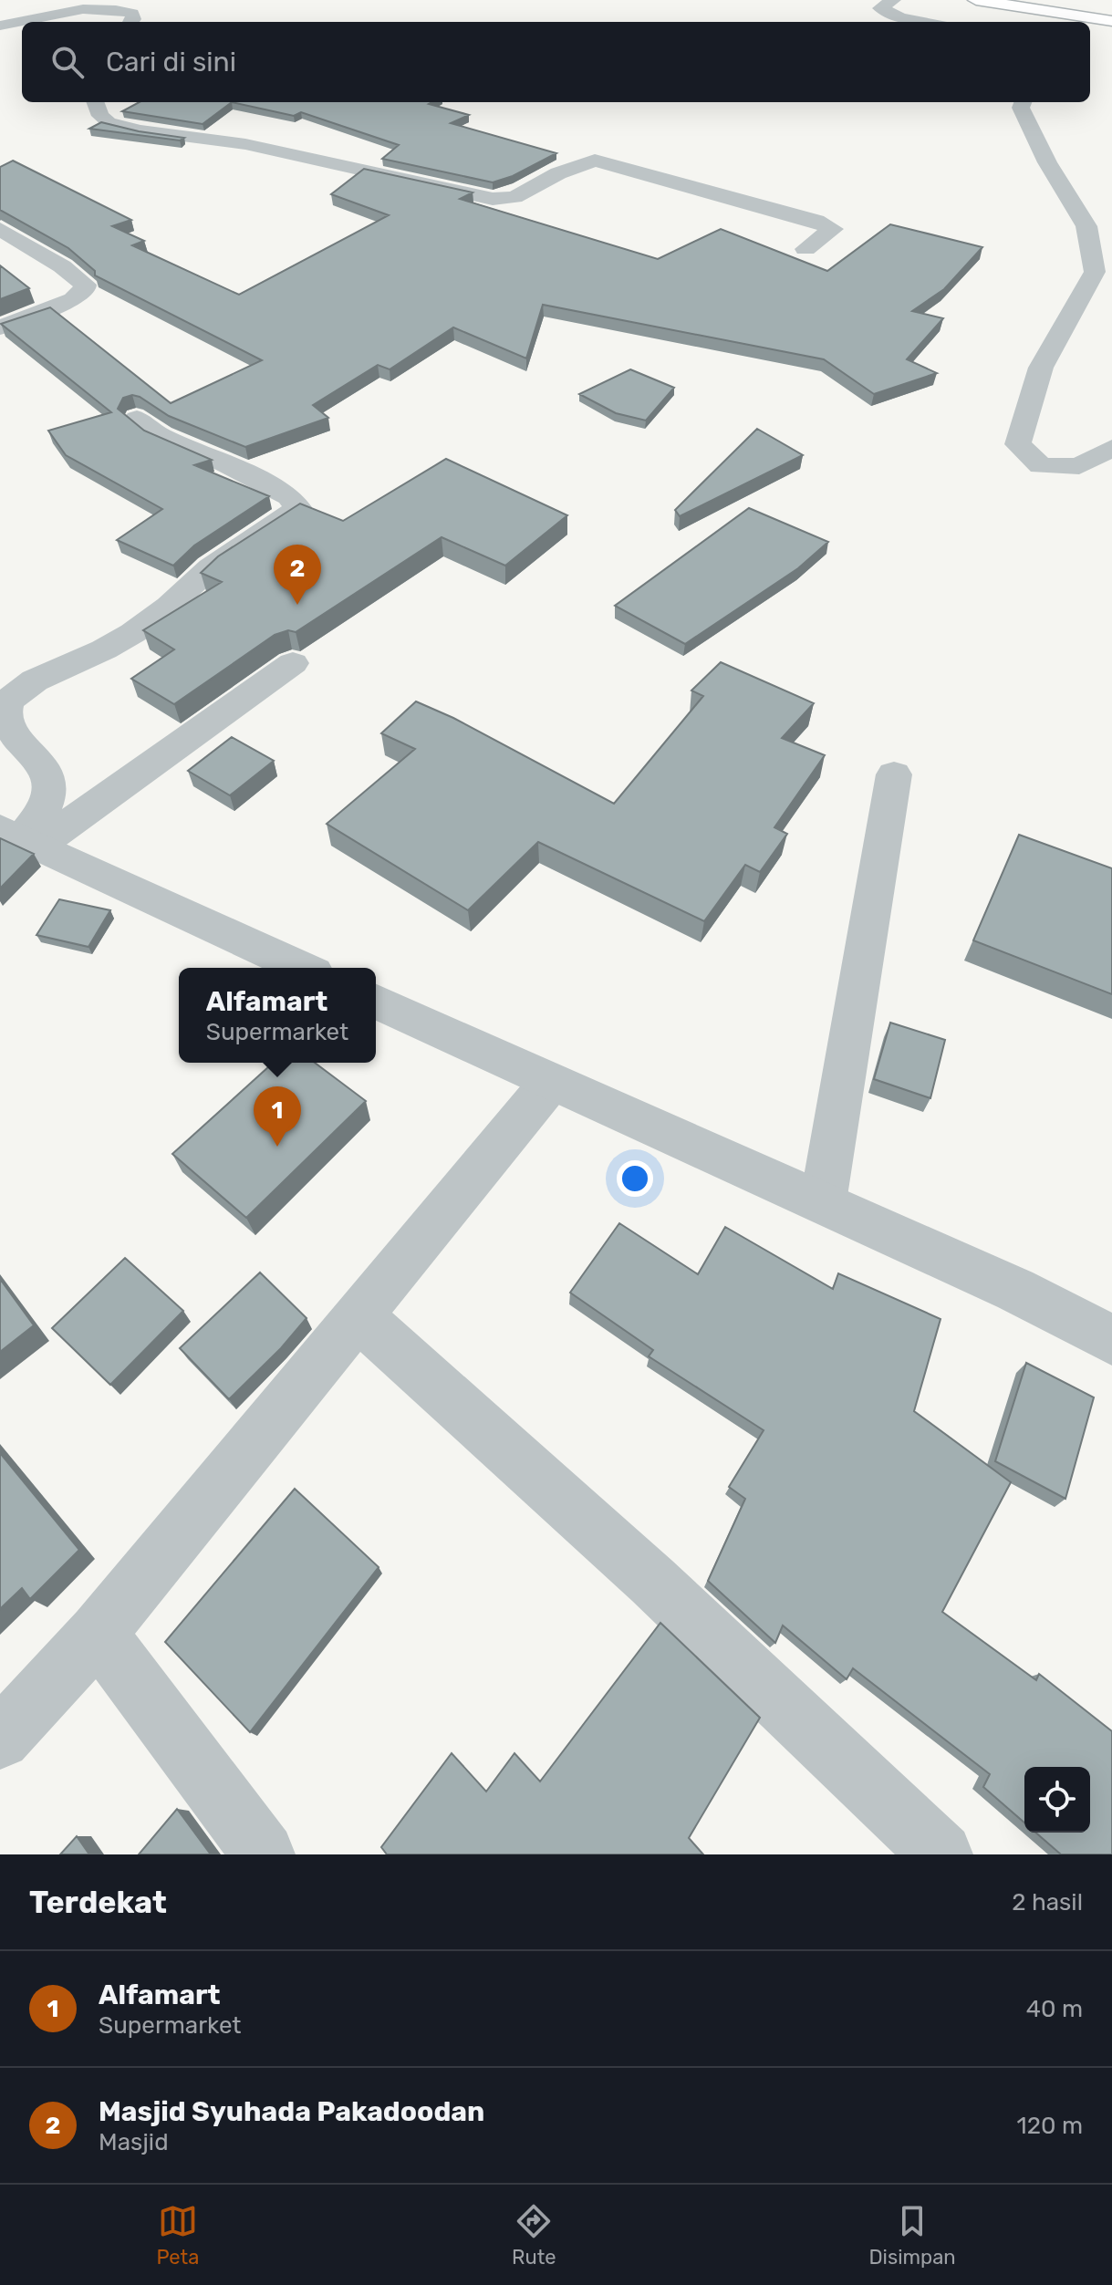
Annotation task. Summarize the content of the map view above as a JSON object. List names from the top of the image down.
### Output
{
  "page": {
    "search": "Cari di sini",
    "pins": ["2", "1"],
    "popup": ["Alfamart", "Supermarket"],
    "heading": ["Terdekat", "2 hasil"],
    "list": [
      {
        "mark": "1",
        "name": "Alfamart",
        "note": "Supermarket",
        "value": "40 m"
      },
      {
        "mark": "2",
        "name": "Masjid Syuhada Pakadoodan",
        "note": "Masjid",
        "value": "120 m"
      }
    ],
    "nav": ["Peta", "Rute", "Disimpan"]
  }
}
